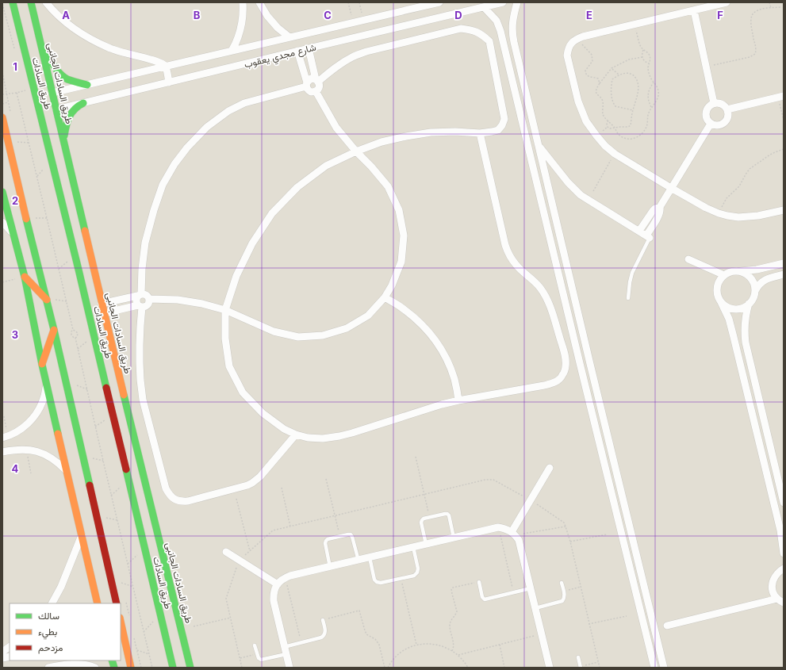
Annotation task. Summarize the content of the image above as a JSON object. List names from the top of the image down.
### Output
{
  "streets": {
    "main road": ["طريق السادات", "طريق السادات الجانبى"],
    "street": ["شارع مجدي يعقوب"]
  },
  "crossings": [
    ["شارع مجدي يعقوب", "طريق السادات الجانبى"],
    ["طريق السادات", "طريق السادات الجانبى"]
  ],
  "legend": ["سالك", "بطيء", "مزدحم"],
  "grid": {
    "columns": [
      "A",
      "B",
      "C",
      "D",
      "E",
      "F"
    ],
    "rows": [
      "1",
      "2",
      "3",
      "4"
    ]
  }
}
